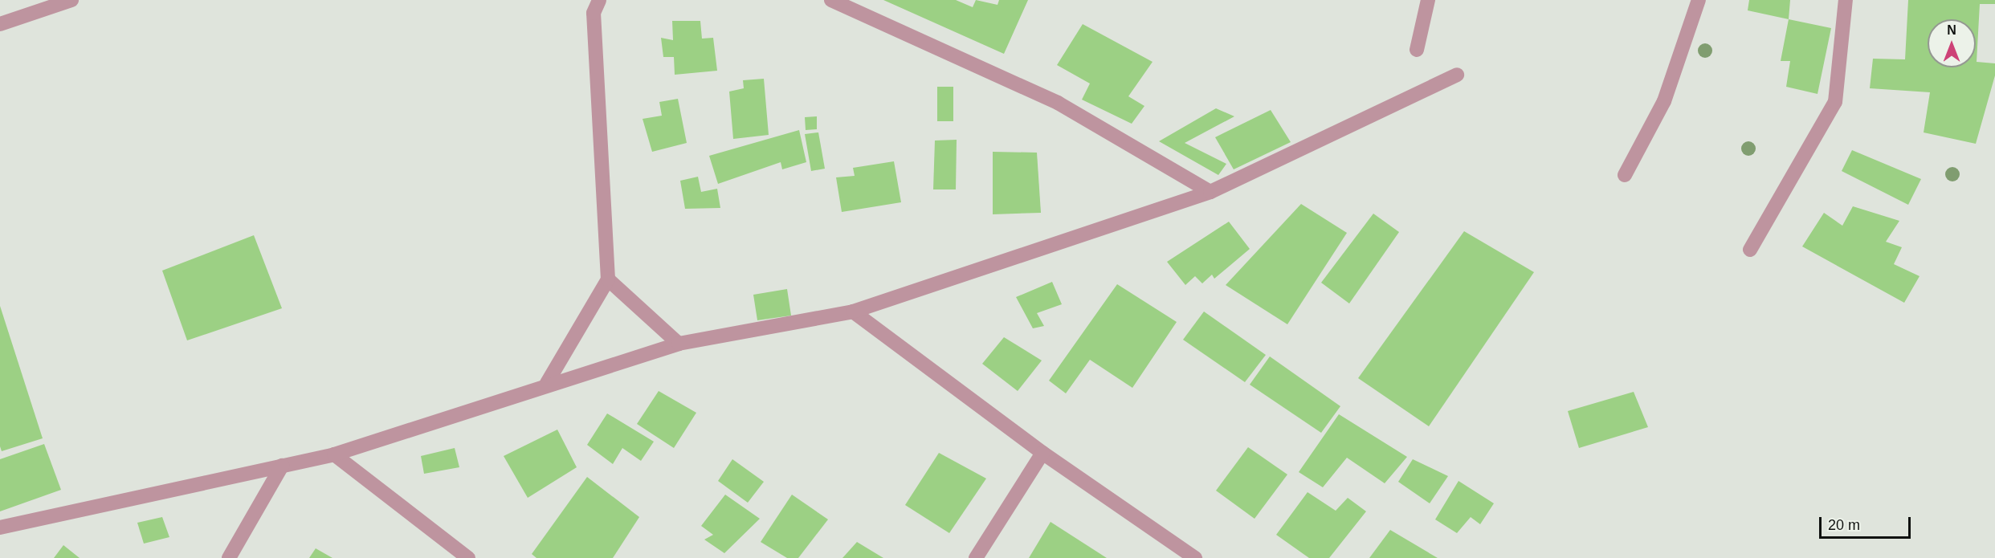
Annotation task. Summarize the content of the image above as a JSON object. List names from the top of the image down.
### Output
{
  "scale_bar": "20 m",
  "north": "top"
}
